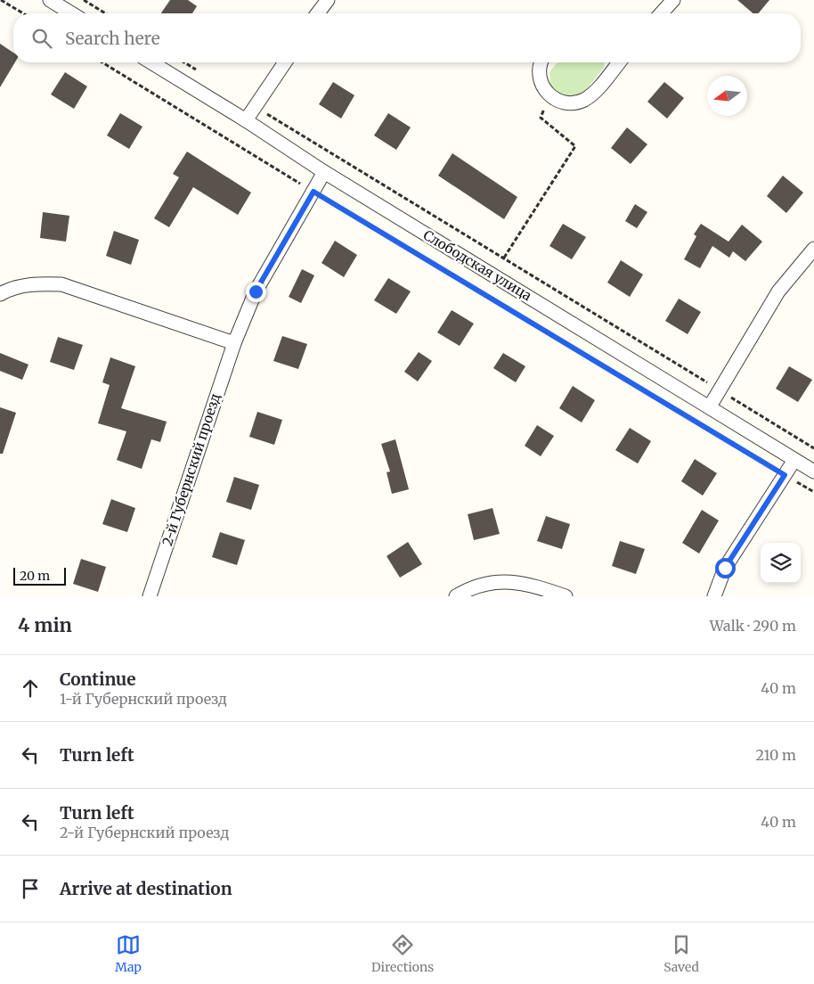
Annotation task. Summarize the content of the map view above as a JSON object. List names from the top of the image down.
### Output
{
  "streets": {
    "street": ["Слободская улица", "2-й Губернский проезд"]
  },
  "crossings": [
    ["Слободская улица", "2-й Губернский проезд"]
  ],
  "scale_bar": "20 m",
  "north": "left",
  "page": {
    "search": "Search here",
    "scale": "20 m",
    "heading": ["4 min", "Walk · 290 m"],
    "list": [
      ["Continue", "1-й Губернский проезд", "40 m"],
      ["Turn left", "210 m"],
      ["Turn left", "2-й Губернский проезд", "40 m"],
      "Arrive at destination"
    ],
    "nav": ["Map", "Directions", "Saved"]
  }
}
